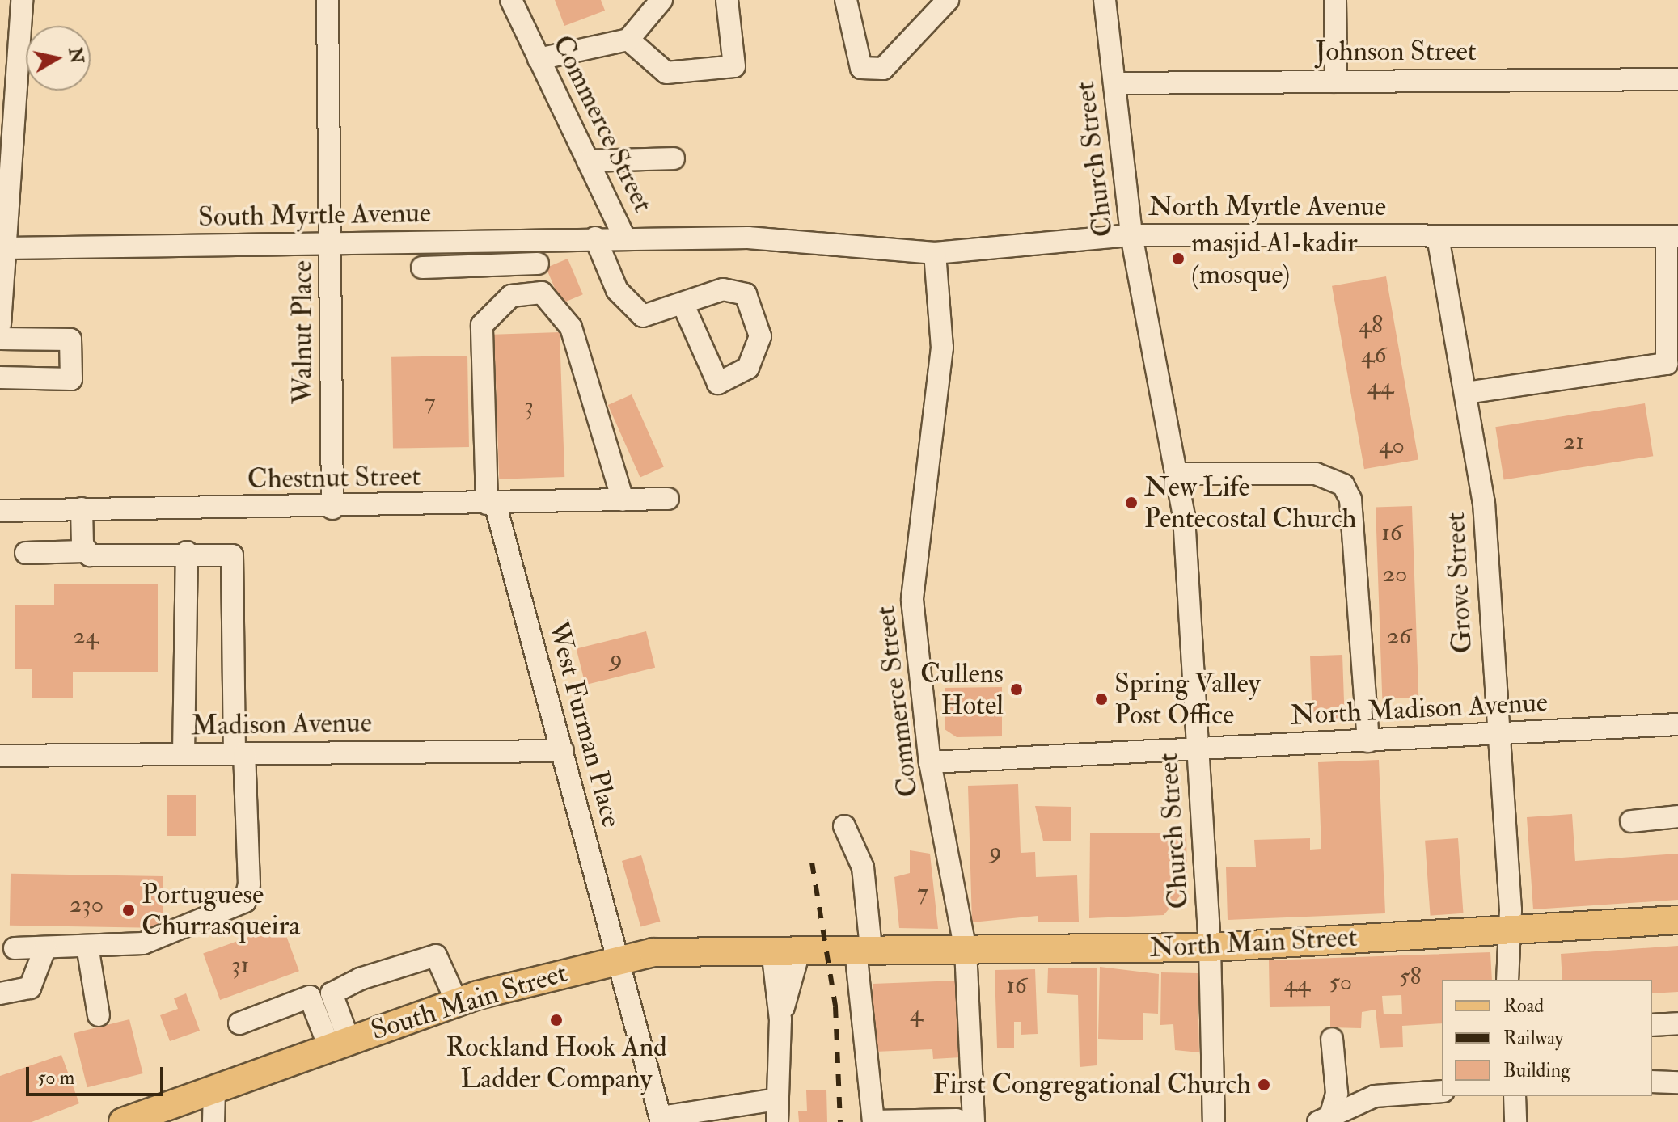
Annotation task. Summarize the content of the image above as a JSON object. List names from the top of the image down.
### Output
{
  "streets": {
    "main road": ["North Main Street", "South Main Street"],
    "street": [
      "Johnson Street",
      "Commerce Street",
      "Church Street",
      "North Myrtle Avenue",
      "South Myrtle Avenue",
      "Walnut Place",
      "Chestnut Street",
      "Grove Street",
      "North Madison Avenue",
      "Madison Avenue",
      "West Furman Place"
    ]
  },
  "crossings": [
    ["Johnson Street", "Church Street"],
    ["Commerce Street", "North Myrtle Avenue"],
    ["Commerce Street", "South Myrtle Avenue"],
    ["Commerce Street", "North Madison Avenue"],
    ["Commerce Street", "North Main Street"],
    ["Church Street", "North Myrtle Avenue"],
    ["Church Street", "North Madison Avenue"],
    ["Church Street", "North Main Street"],
    ["North Myrtle Avenue", "South Myrtle Avenue"],
    ["North Myrtle Avenue", "Grove Street"],
    ["South Myrtle Avenue", "Walnut Place"],
    ["Walnut Place", "Chestnut Street"],
    ["Chestnut Street", "West Furman Place"],
    ["Grove Street", "North Madison Avenue"],
    ["Grove Street", "North Main Street"],
    ["Madison Avenue", "West Furman Place"],
    ["West Furman Place", "South Main Street"],
    ["North Main Street", "South Main Street"]
  ],
  "places": [
    "masjid Al-kadir (mosque)",
    "New Life Pentecostal Church",
    "Cullens Hotel",
    "Spring Valley Post Office",
    "Portuguese Churrasqueira",
    "Rockland Hook And Ladder Company",
    "First Congregational Church"
  ],
  "house_numbers": [
    "48",
    "46",
    "44",
    "7",
    "3",
    "21",
    "40",
    "16",
    "20",
    "24",
    "26",
    "9",
    "9",
    "7",
    "230",
    "31",
    "58",
    "50",
    "44",
    "16",
    "4"
  ],
  "legend": ["Road", "Railway", "Building"],
  "scale_bar": "50 m",
  "north": "right"
}
